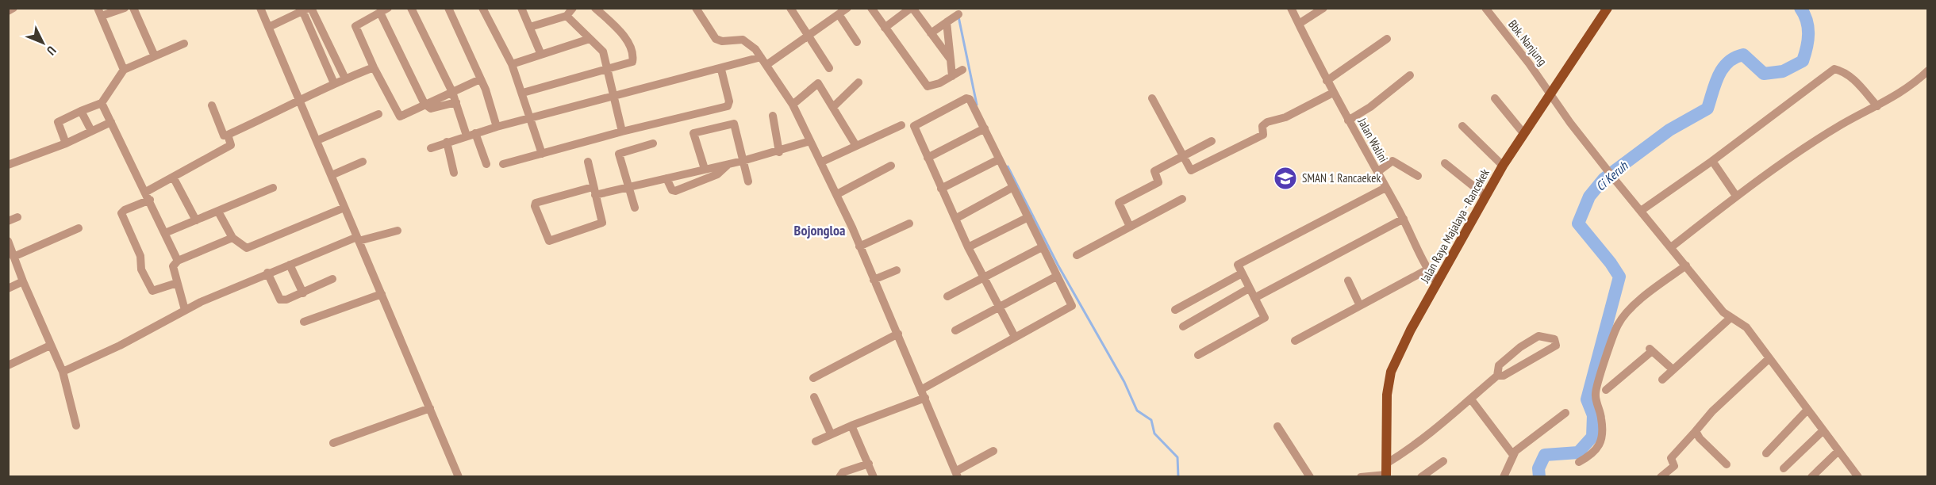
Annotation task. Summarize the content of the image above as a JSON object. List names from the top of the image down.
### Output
{
  "streets": {
    "main road": ["Jalan Raya Majalaya - Rancekek"],
    "street": ["Bbk. Nanjung", "Jalan Walini"]
  },
  "crossings": [
    ["Bbk. Nanjung", "Jalan Raya Majalaya - Rancekek"],
    ["Jalan Walini", "Jalan Raya Majalaya - Rancekek"]
  ],
  "districts": ["Bojongloa"],
  "water": ["Ci Keruh"],
  "places": {
    "school or university": ["SMAN 1 Rancaekek"]
  },
  "north": "bottom right"
}
